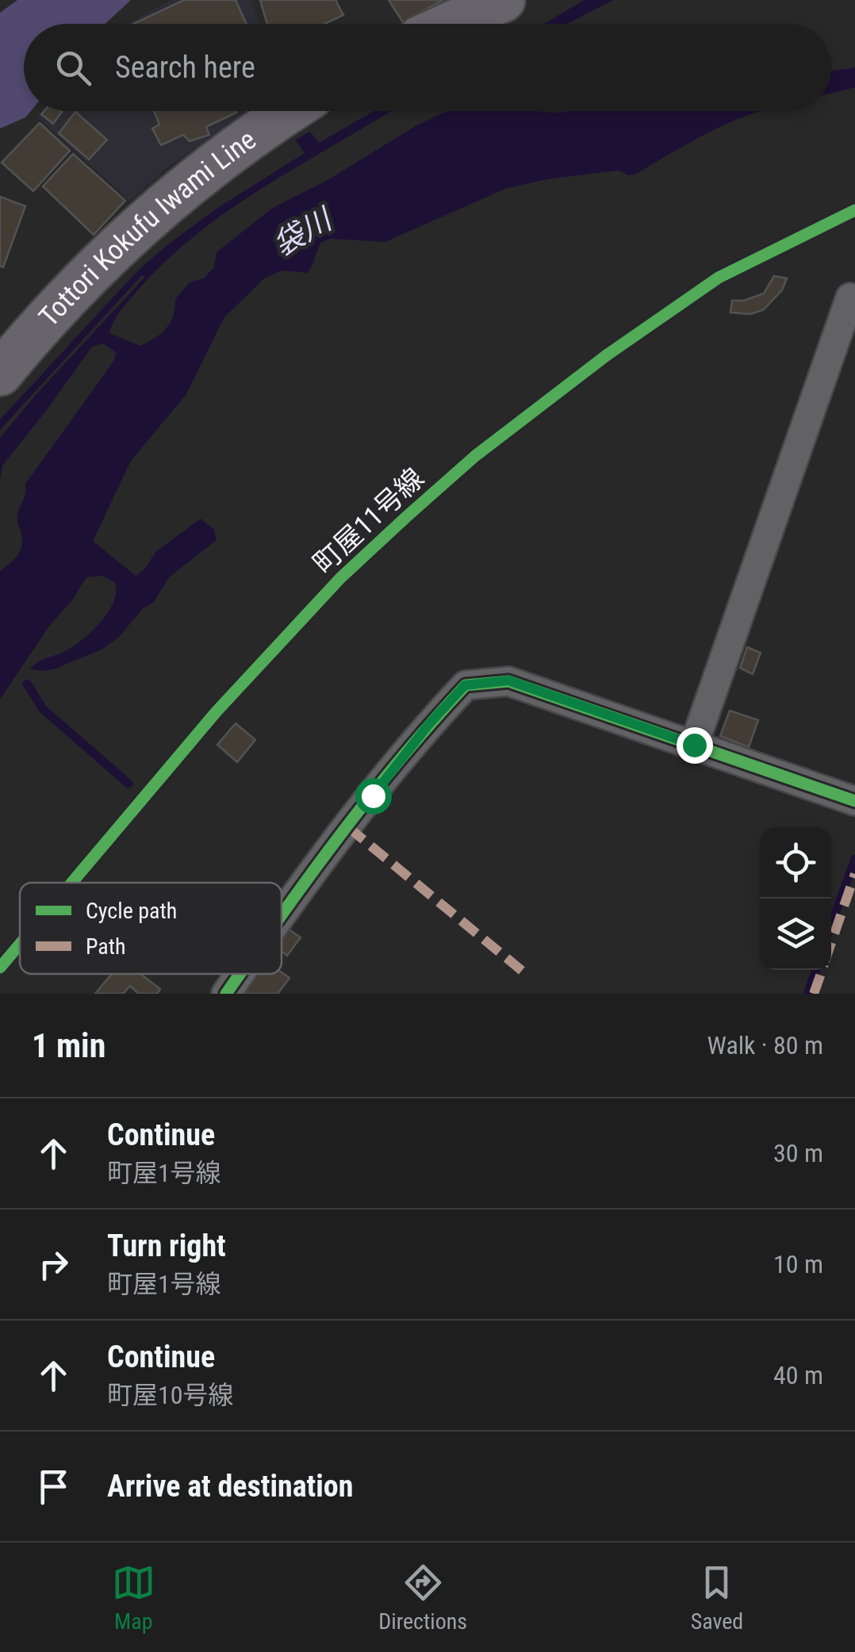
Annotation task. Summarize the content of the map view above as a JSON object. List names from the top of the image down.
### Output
{
  "streets": {
    "main road": ["Tottori Kokufu Iwami Line"],
    "cycle path": ["町屋11号線"]
  },
  "water": ["袋川"],
  "legend": ["Cycle path", "Path"],
  "page": {
    "search": "Search here",
    "heading": ["1 min", "Walk · 80 m"],
    "list": [
      ["Continue", "町屋1号線", "30 m"],
      ["Turn right", "町屋1号線", "10 m"],
      ["Continue", "町屋10号線", "40 m"],
      "Arrive at destination"
    ],
    "nav": ["Map", "Directions", "Saved"]
  }
}
